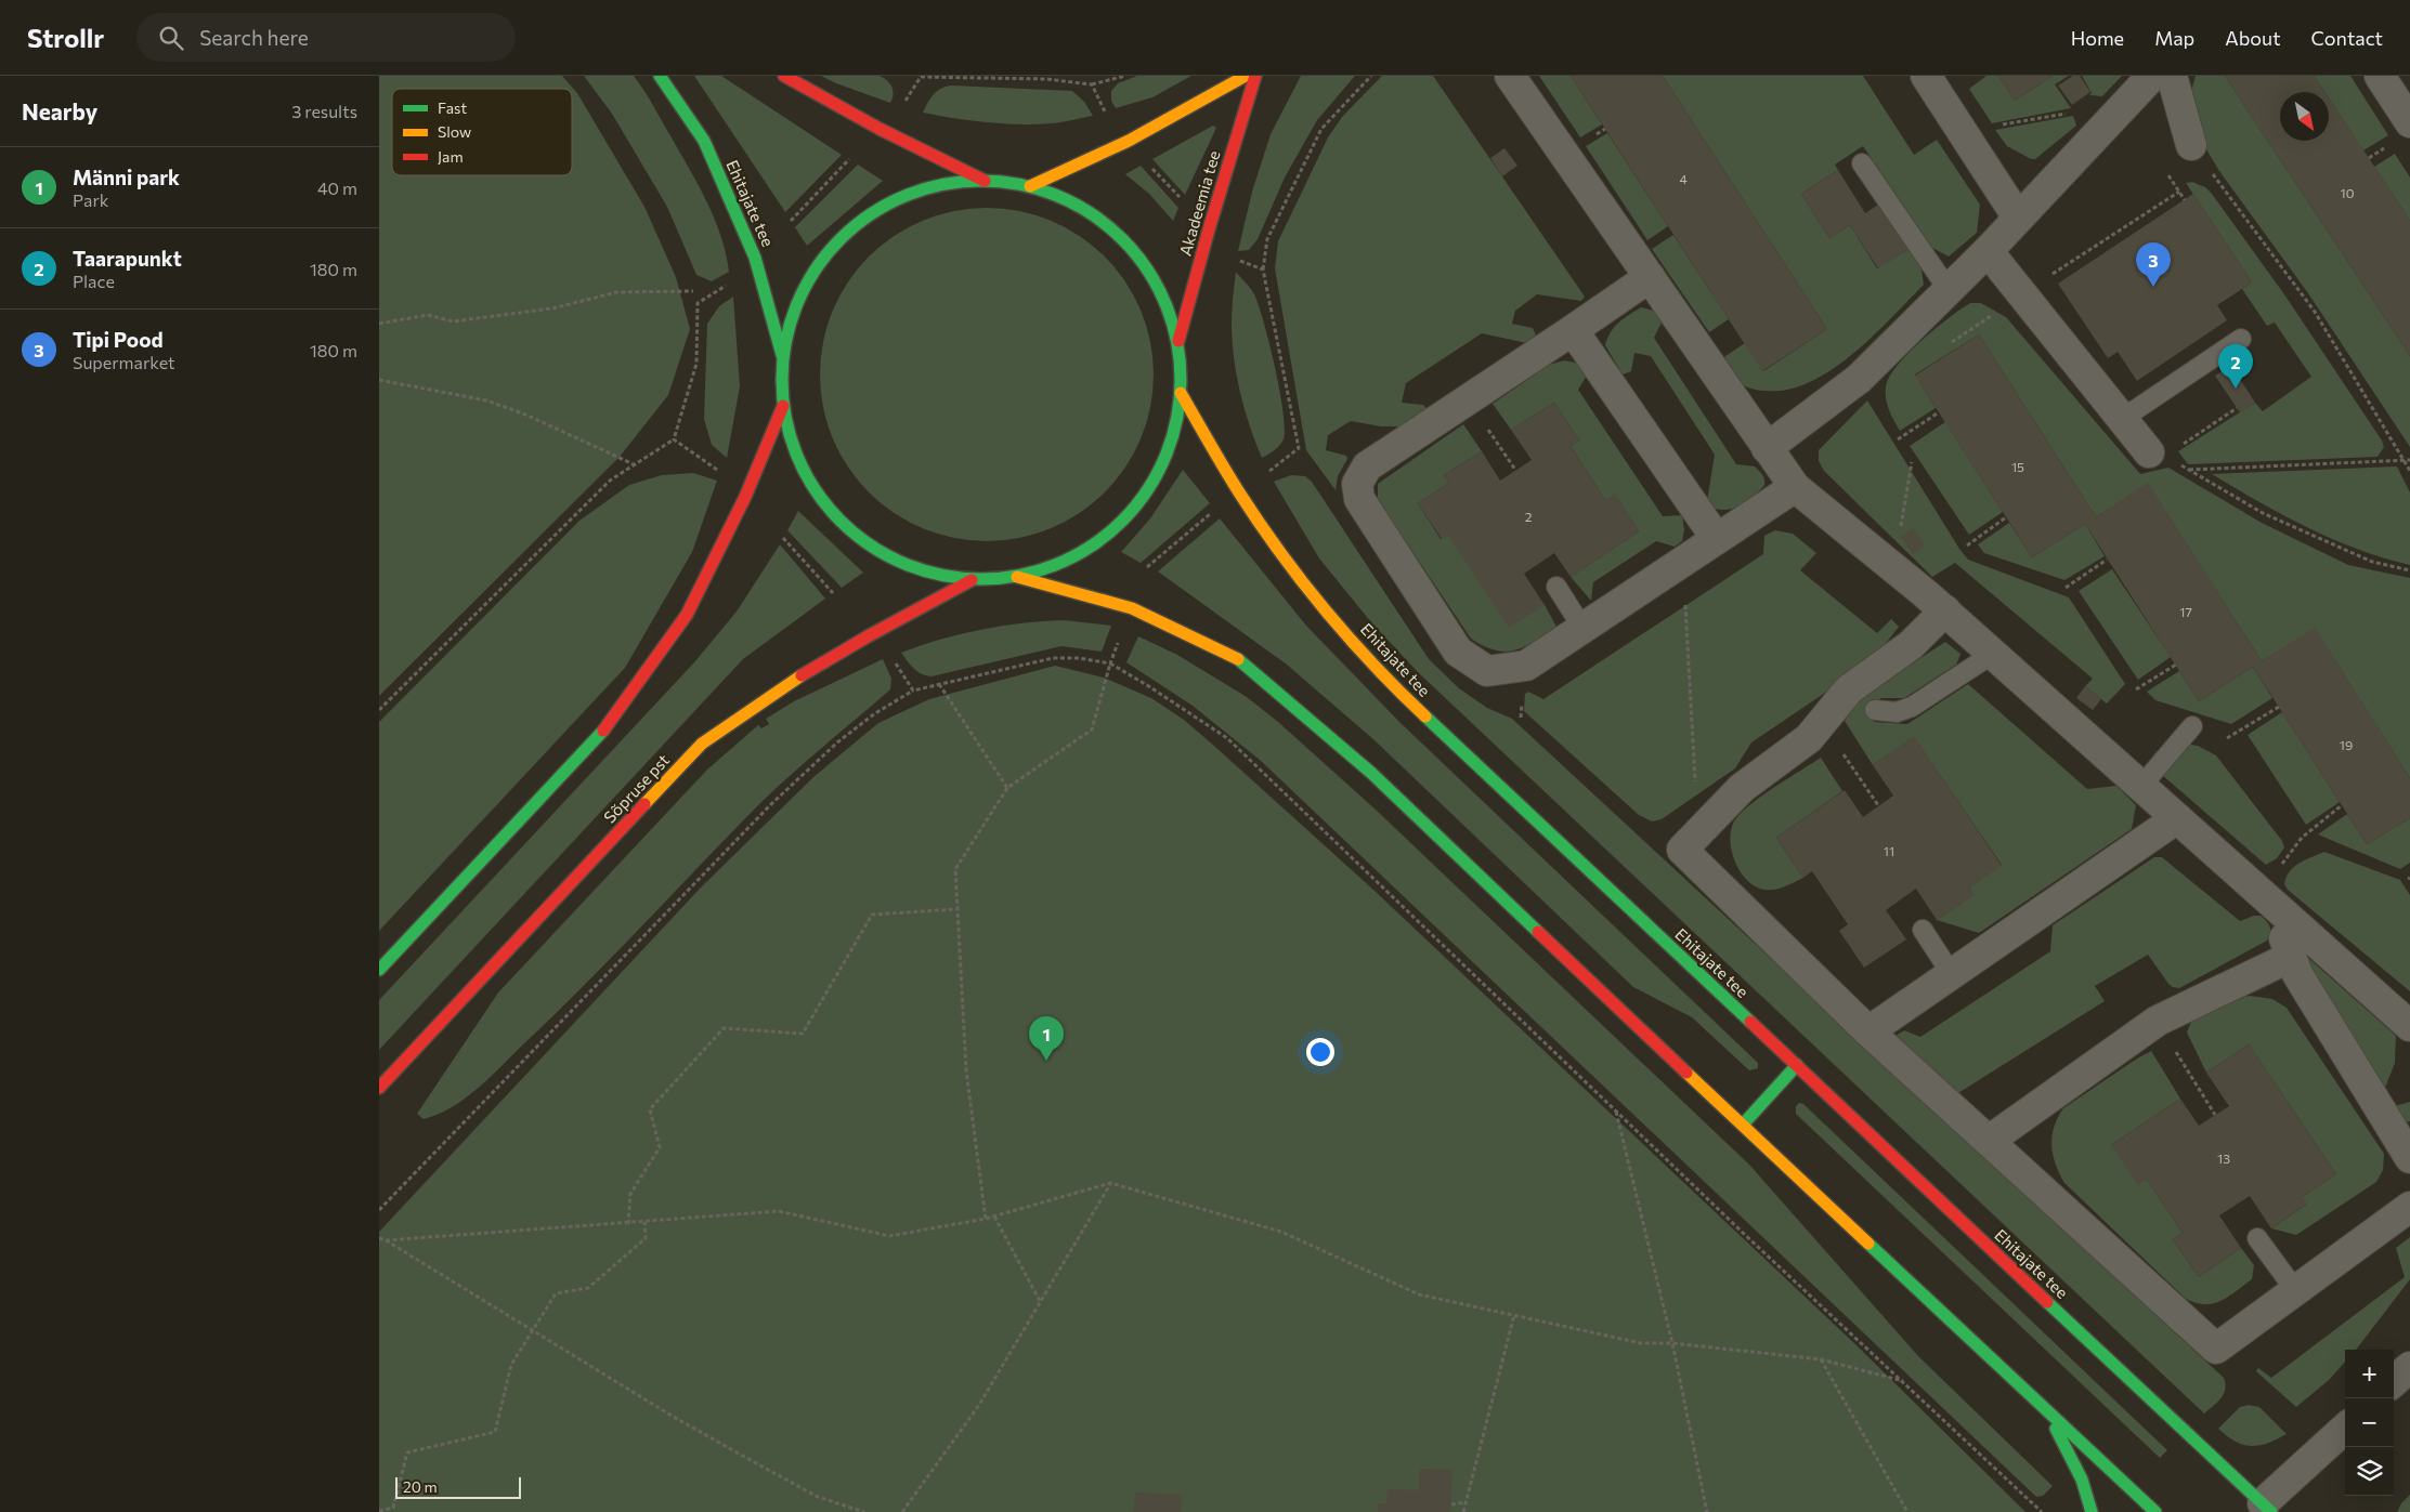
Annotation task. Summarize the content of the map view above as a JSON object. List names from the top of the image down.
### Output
{
  "streets": {
    "main road": ["Ehitajate tee", "Akadeemia tee", "Sõpruse pst"]
  },
  "house_numbers": [
    "4",
    "10",
    "15",
    "2",
    "17",
    "19",
    "11",
    "13"
  ],
  "legend": ["Fast", "Slow", "Jam"],
  "scale_bar": "20 m",
  "north": "bottom right",
  "page": {
    "header": "Strollr",
    "search": "Search here",
    "nav": [
      "Home",
      "Map",
      "About",
      "Contact"
    ],
    "heading": ["Nearby", "3 results"],
    "list": [
      {
        "mark": "1",
        "name": "Männi park",
        "note": "Park",
        "value": "40 m"
      },
      {
        "mark": "2",
        "name": "Taarapunkt",
        "note": "Place",
        "value": "180 m"
      },
      {
        "mark": "3",
        "name": "Tipi Pood",
        "note": "Supermarket",
        "value": "180 m"
      }
    ],
    "pins": ["3", "2", "1"],
    "map_buttons": ["+", "−"],
    "scale": "20 m"
  }
}
